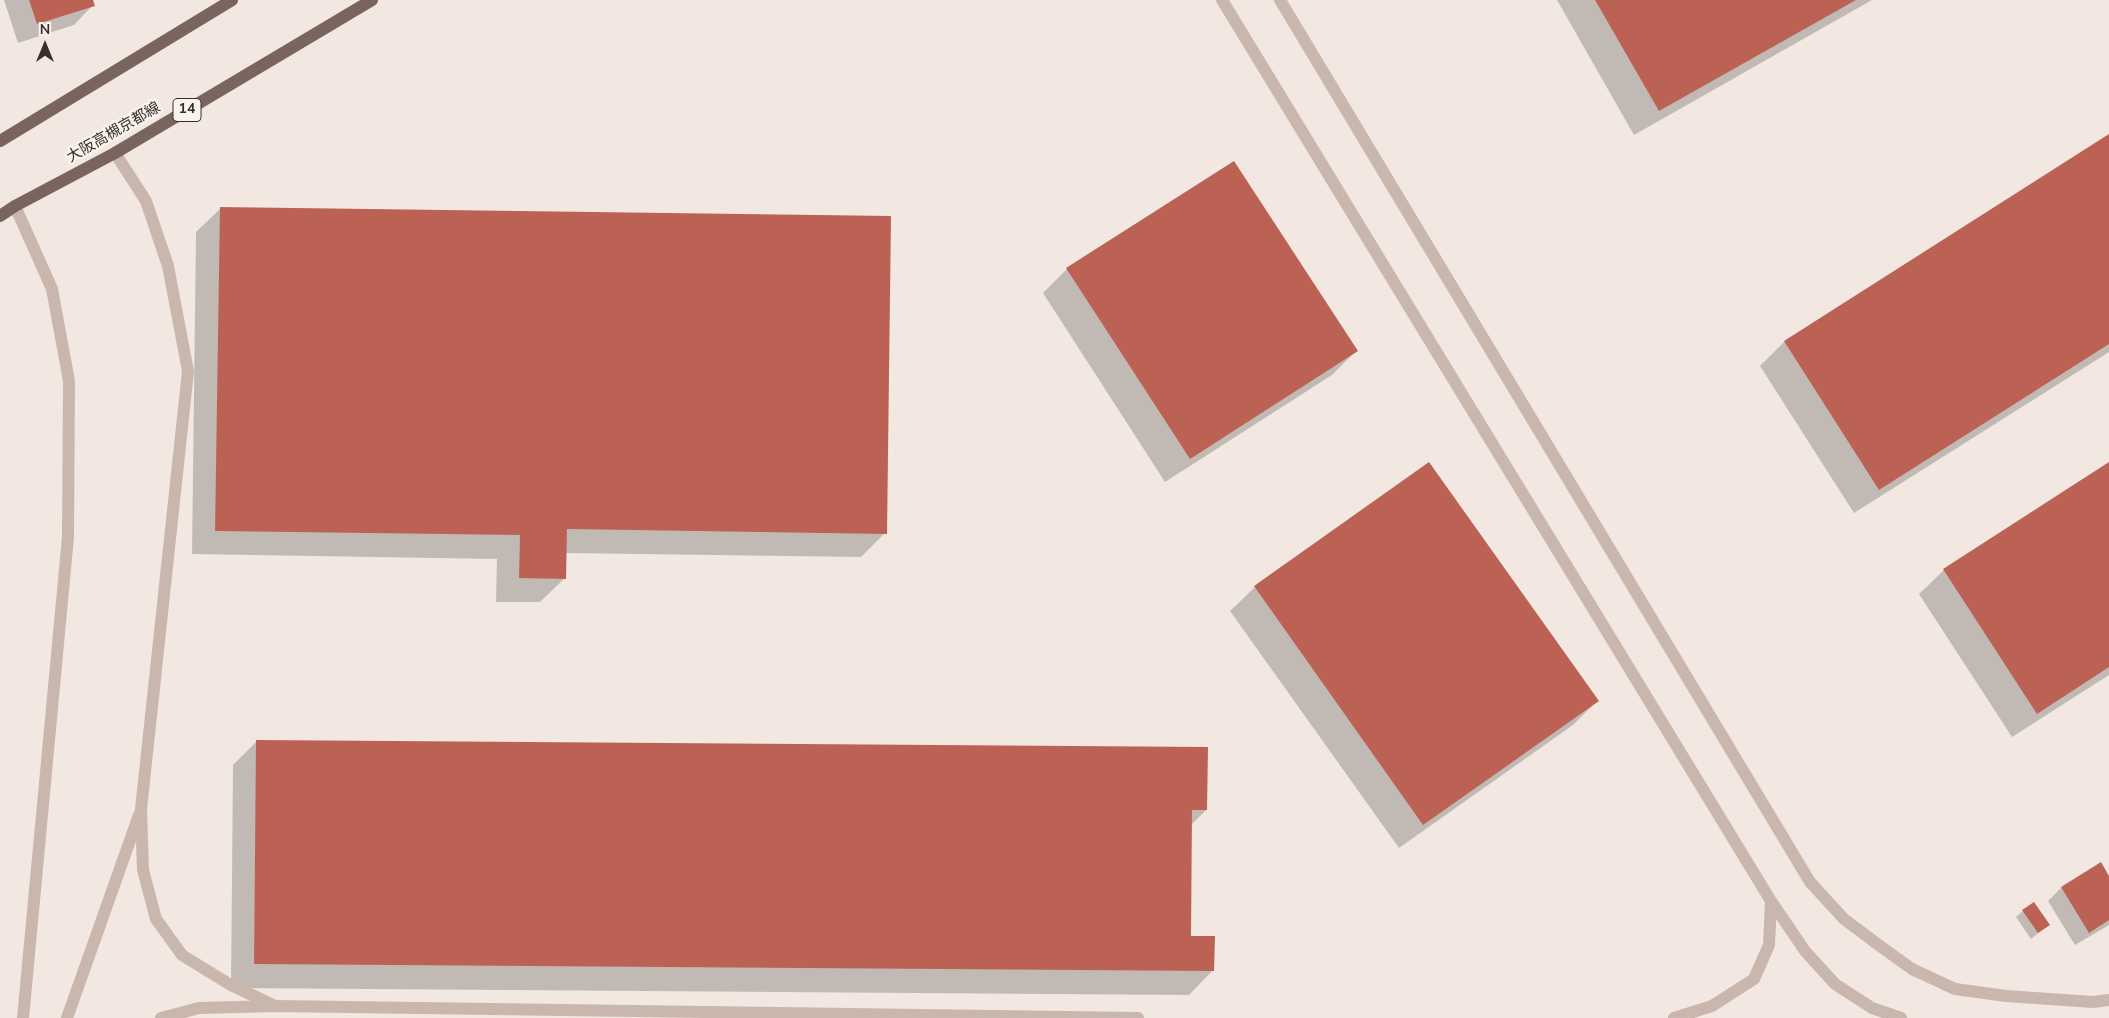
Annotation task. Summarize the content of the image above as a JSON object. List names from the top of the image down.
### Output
{
  "streets": {
    "main road": ["14", "大阪高槻京都線"]
  },
  "north": "top"
}
